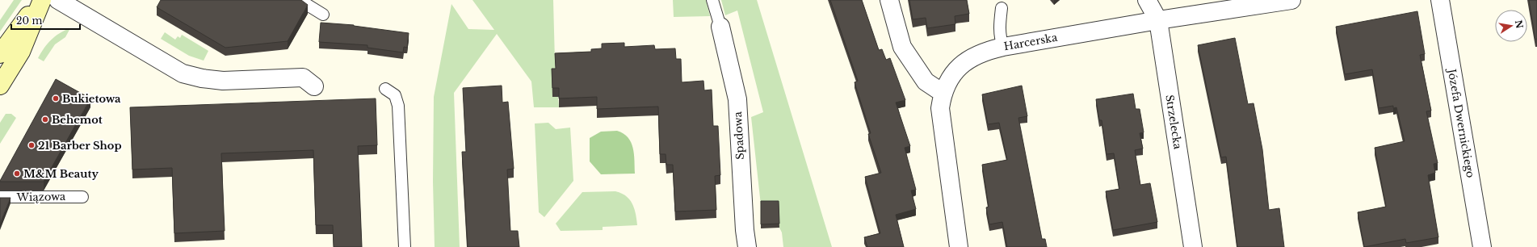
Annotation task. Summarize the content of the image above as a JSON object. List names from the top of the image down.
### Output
{
  "streets": {
    "street": [
      "Harcerska",
      "Strzelecka",
      "Józefa Dwernickiego",
      "Spadowa"
    ],
    "lane": ["Wiązowa"]
  },
  "crossings": [
    ["Harcerska", "Strzelecka"]
  ],
  "places": [
    "Bukietowa",
    "Behemot",
    "21 Barber Shop",
    "M&M Beauty"
  ],
  "scale_bar": "20 m",
  "north": "right"
}
